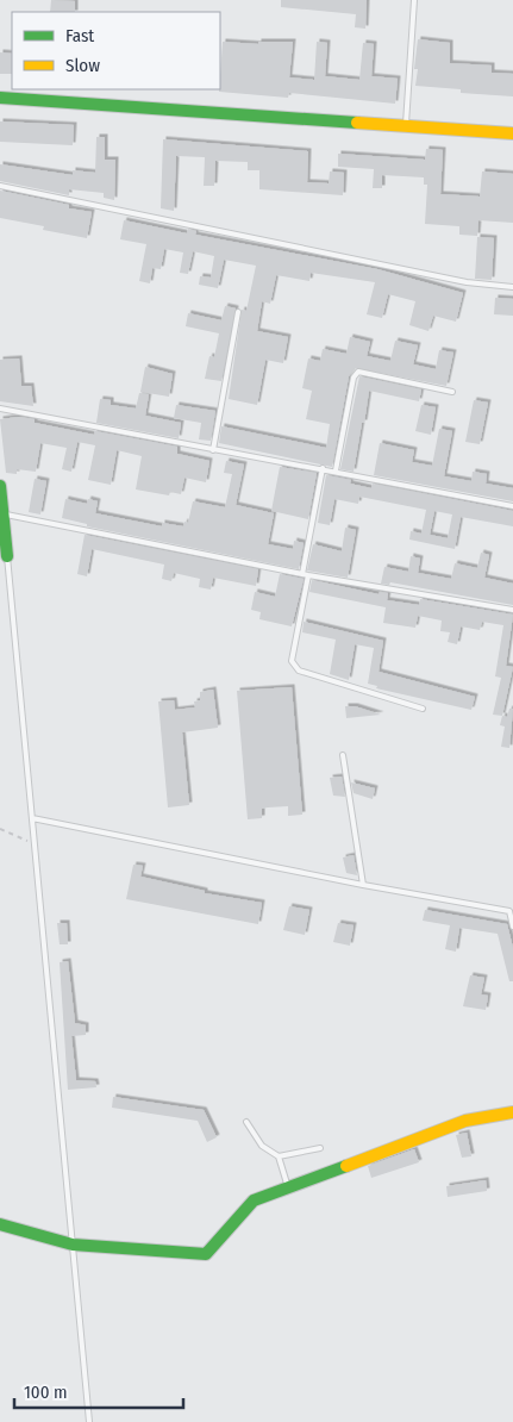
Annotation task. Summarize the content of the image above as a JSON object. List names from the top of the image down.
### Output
{
  "legend": ["Fast", "Slow"],
  "scale_bar": "100 m"
}
